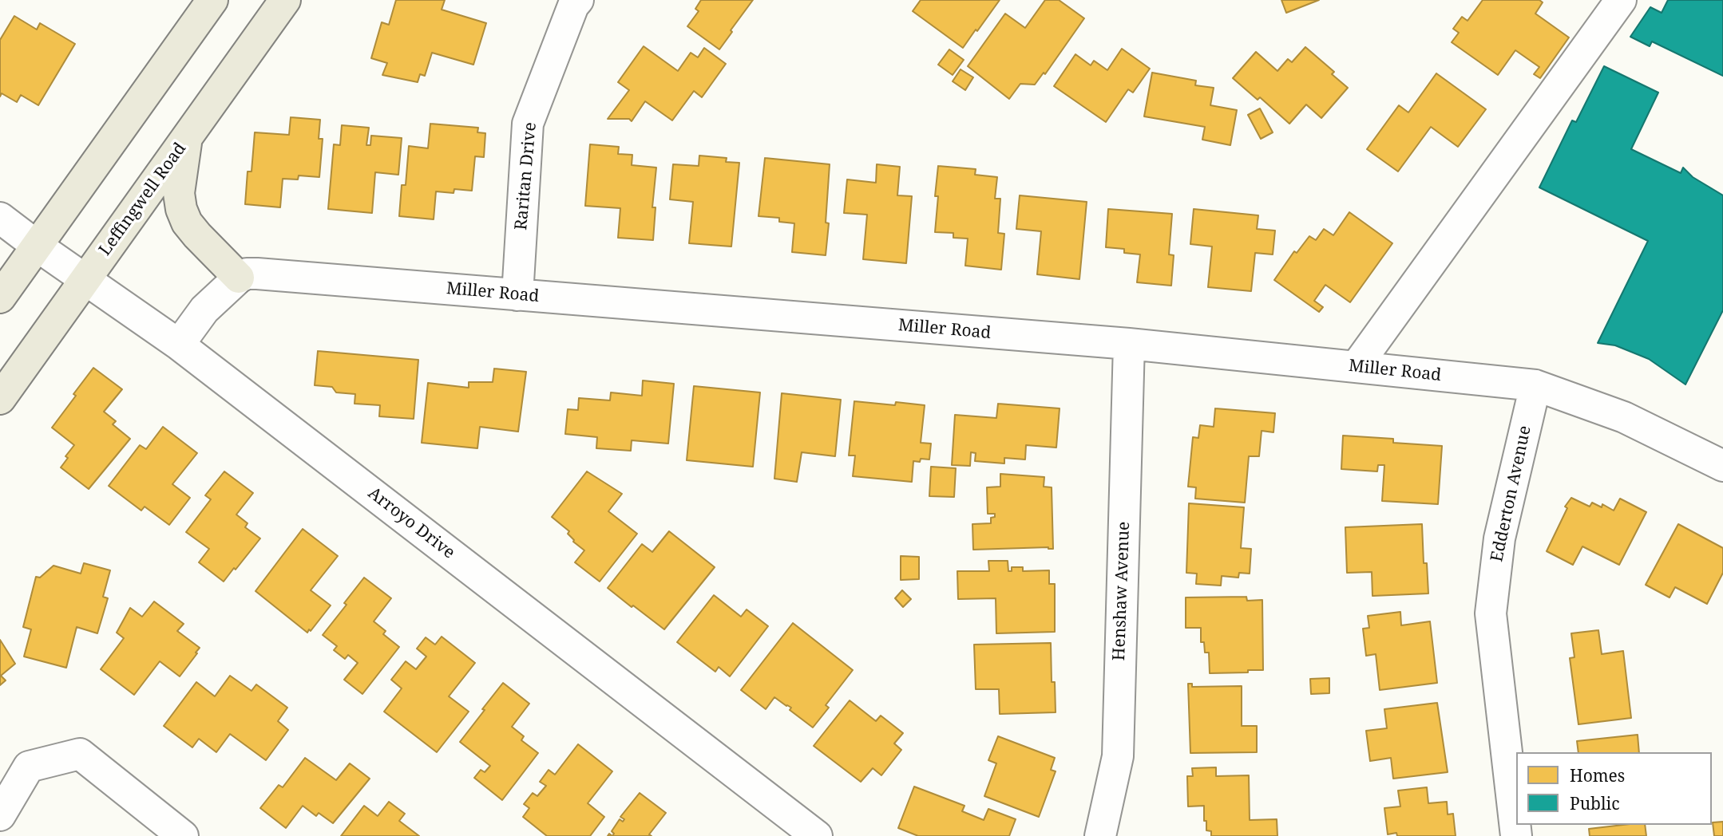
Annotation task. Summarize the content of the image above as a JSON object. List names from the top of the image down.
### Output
{
  "streets": {
    "main road": ["Leffingwell Road"],
    "street": [
      "Raritan Drive",
      "Miller Road",
      "Edderton Avenue",
      "Arroyo Drive",
      "Henshaw Avenue"
    ]
  },
  "crossings": [
    ["Raritan Drive", "Miller Road"],
    ["Leffingwell Road", "Arroyo Drive"],
    ["Miller Road", "Edderton Avenue"],
    ["Miller Road", "Henshaw Avenue"]
  ],
  "legend": ["Homes", "Public"]
}
